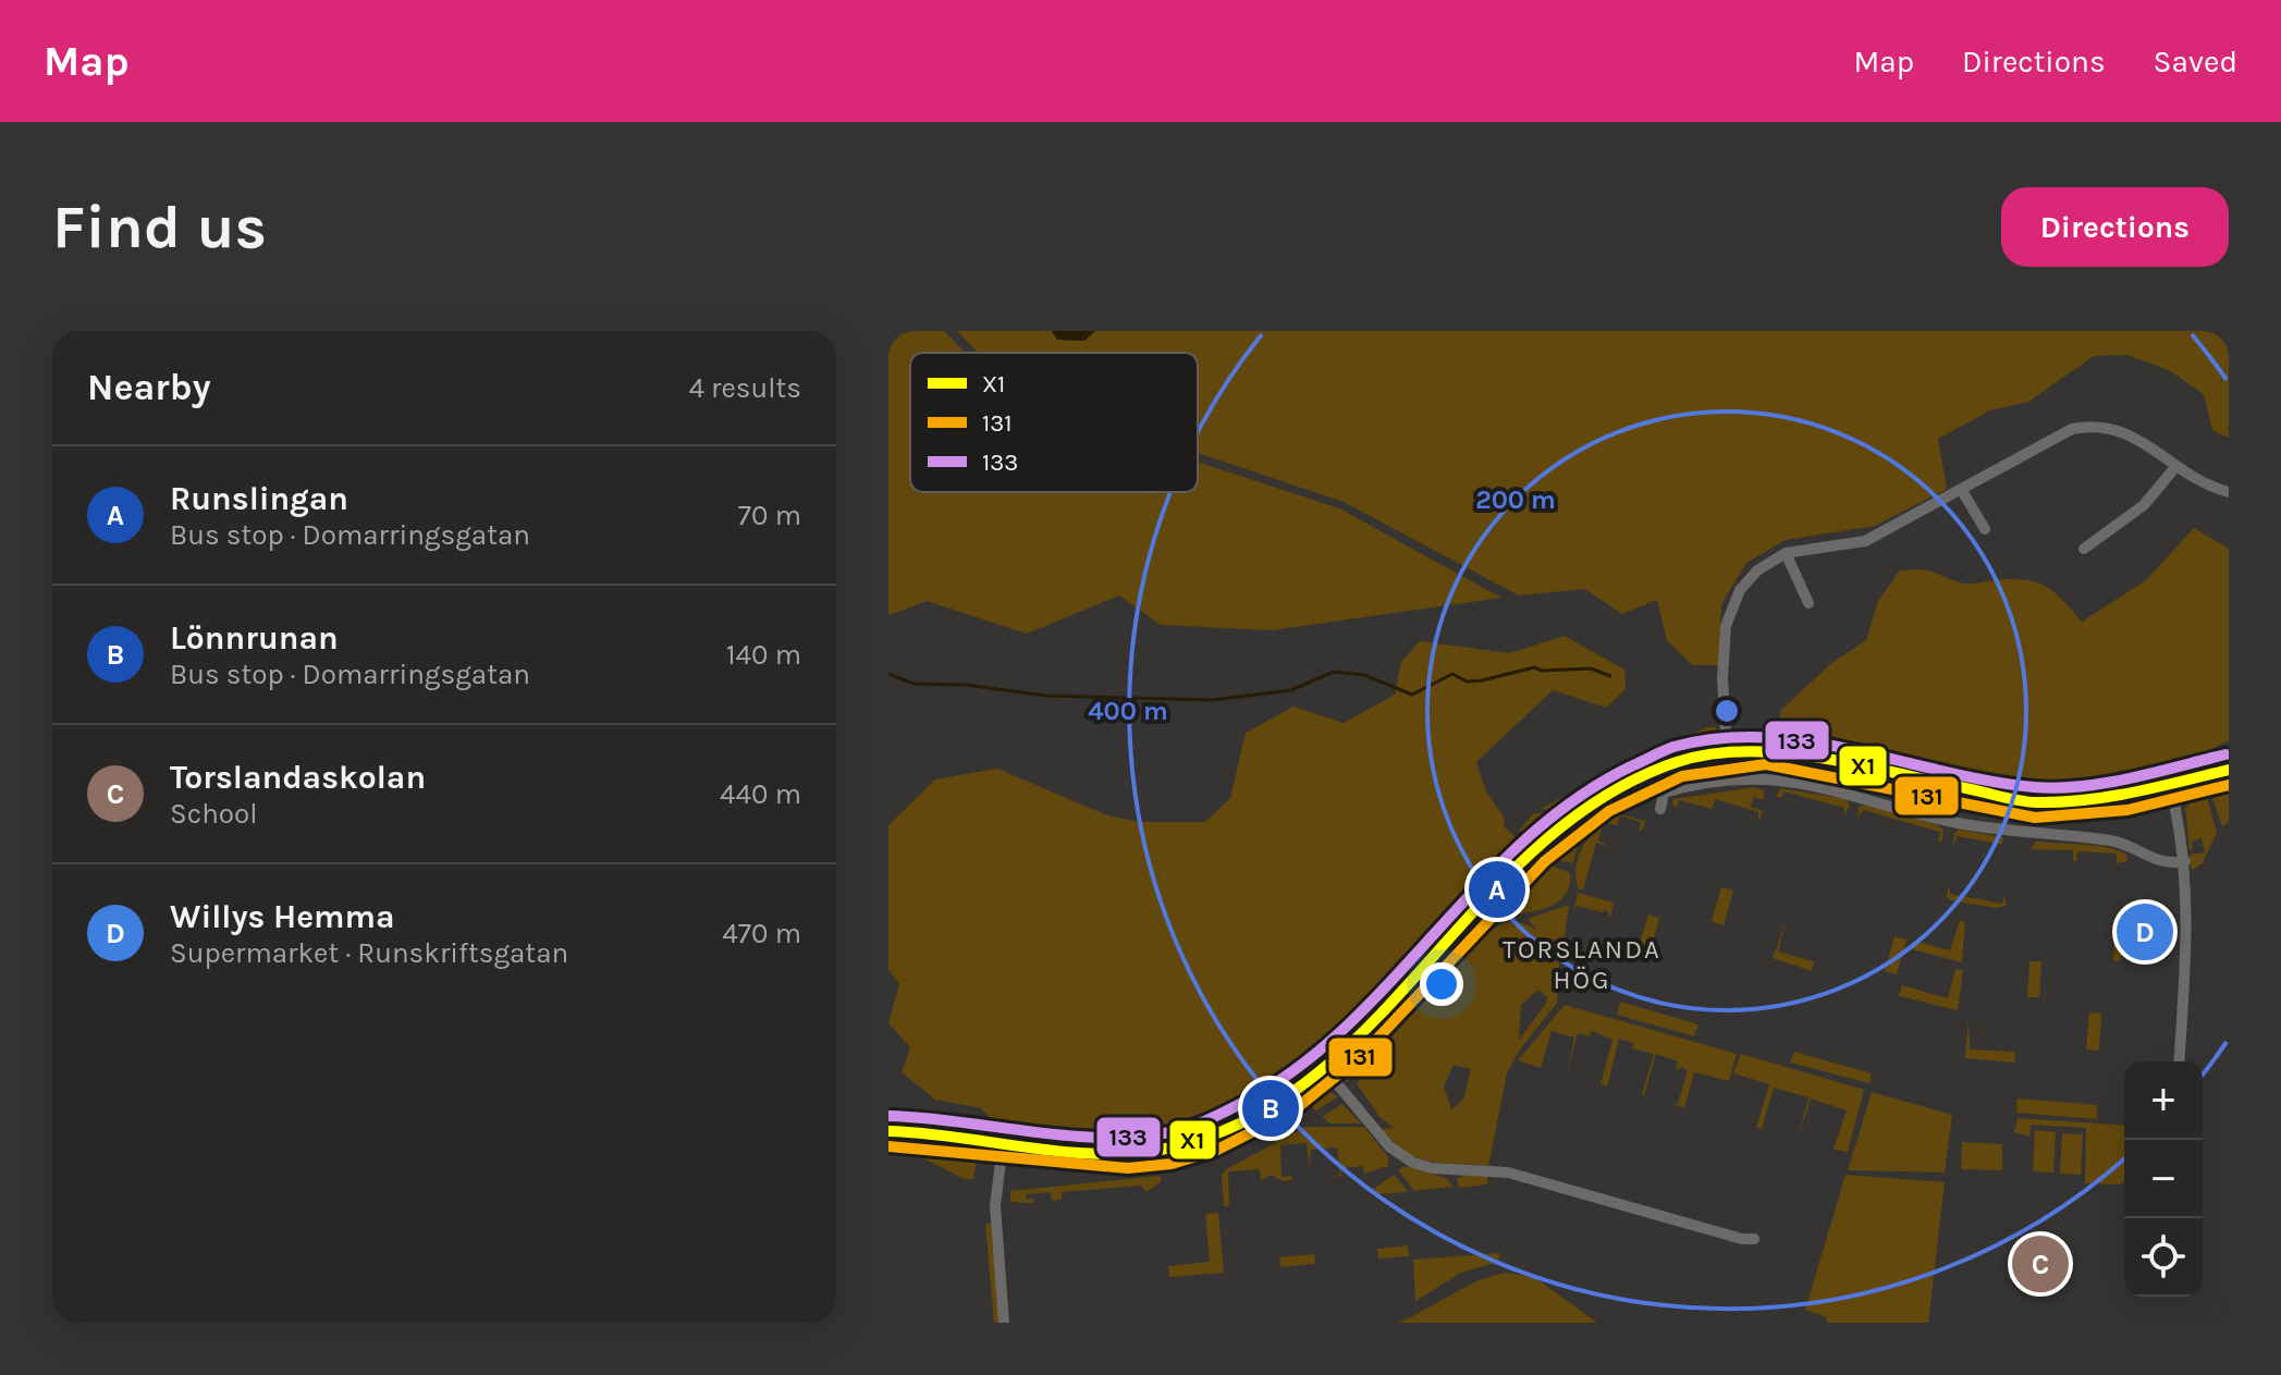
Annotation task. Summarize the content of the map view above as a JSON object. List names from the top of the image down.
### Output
{
  "districts": ["TORSLANDA HÖG"],
  "lines": ["transit line 133", "transit line X1", "transit line 131"],
  "legend": ["X1", "131", "133"],
  "page": {
    "header": "Map",
    "nav": ["Map", "Directions", "Saved"],
    "buttons": "Directions",
    "title": "Find us",
    "heading": ["Nearby", "4 results"],
    "list": [
      {
        "mark": "A",
        "name": "Runslingan",
        "note": "Bus stop · Domarringsgatan",
        "value": "70 m"
      },
      {
        "mark": "B",
        "name": "Lönnrunan",
        "note": "Bus stop · Domarringsgatan",
        "value": "140 m"
      },
      {
        "mark": "C",
        "name": "Torslandaskolan",
        "note": "School",
        "value": "440 m"
      },
      {
        "mark": "D",
        "name": "Willys Hemma",
        "note": "Supermarket · Runskriftsgatan",
        "value": "470 m"
      }
    ],
    "pins": [
      "A",
      "D",
      "B",
      "C"
    ],
    "map_buttons": ["+", "−"]
  },
  "rings": ["200 m", "400 m"]
}
